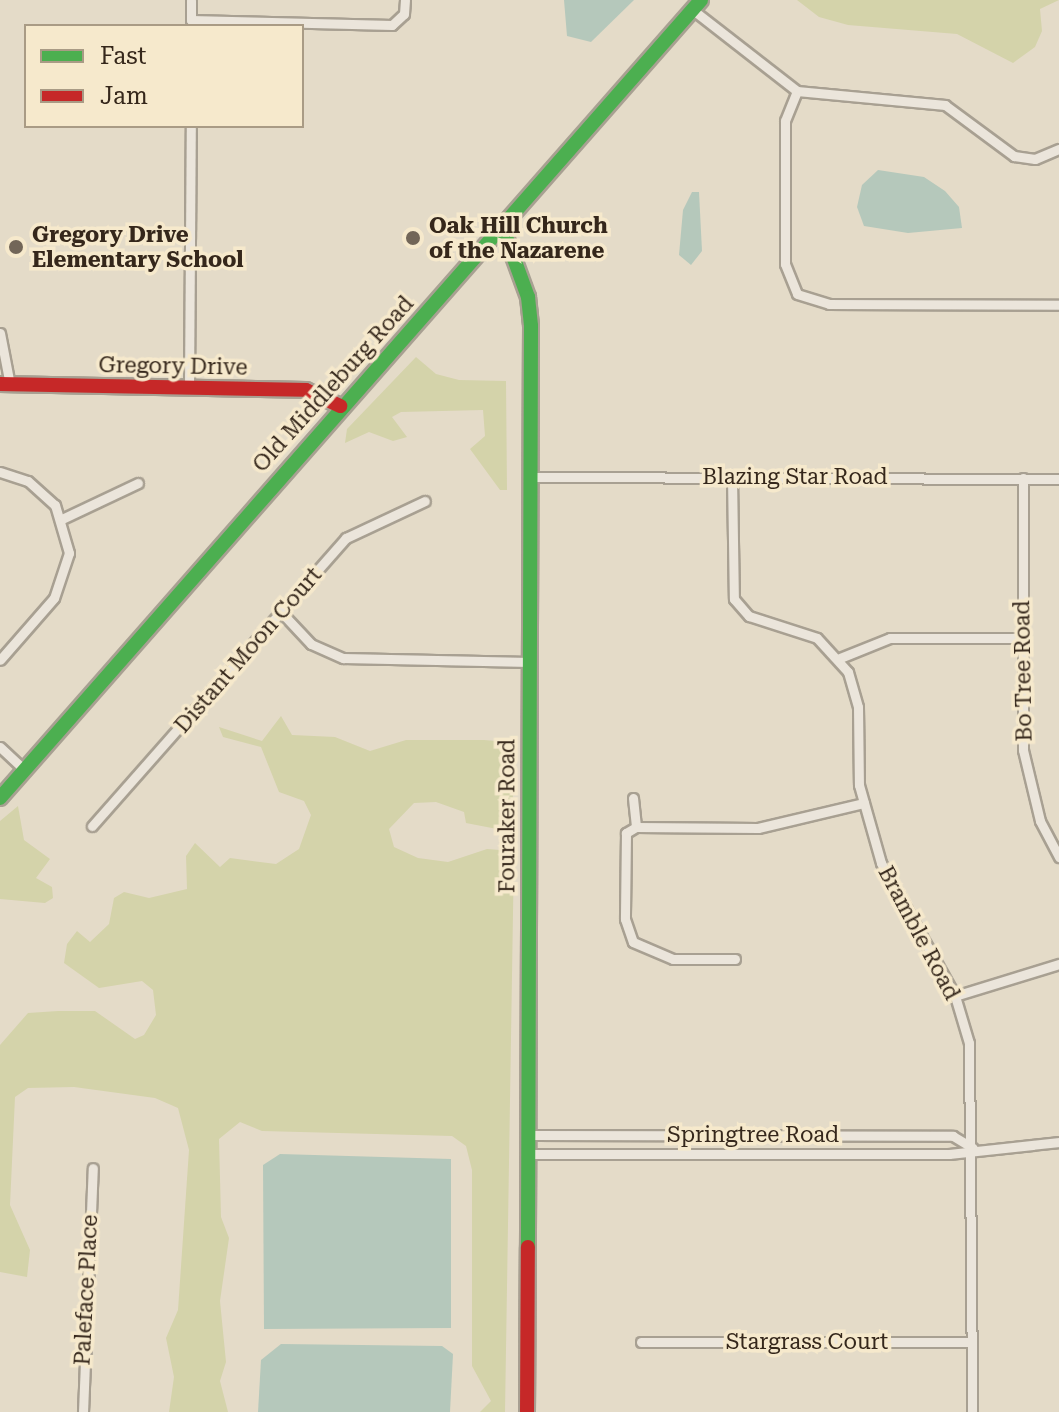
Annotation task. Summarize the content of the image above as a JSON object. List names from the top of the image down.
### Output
{
  "streets": {
    "main road": ["Gregory Drive", "Old Middleburg Road", "Fouraker Road"],
    "street": [
      "Blazing Star Road",
      "Distant Moon Court",
      "Bo Tree Road",
      "Bramble Road",
      "Springtree Road",
      "Paleface Place",
      "Stargrass Court"
    ]
  },
  "crossings": [
    ["Gregory Drive", "Old Middleburg Road"],
    ["Old Middleburg Road", "Fouraker Road"],
    ["Blazing Star Road", "Bo Tree Road"],
    ["Blazing Star Road", "Fouraker Road"],
    ["Fouraker Road", "Springtree Road"],
    ["Bramble Road", "Springtree Road"],
    ["Bramble Road", "Stargrass Court"]
  ],
  "places": ["Oak Hill Church of the Nazarene", "Gregory Drive Elementary School"],
  "legend": ["Fast", "Jam"]
}
